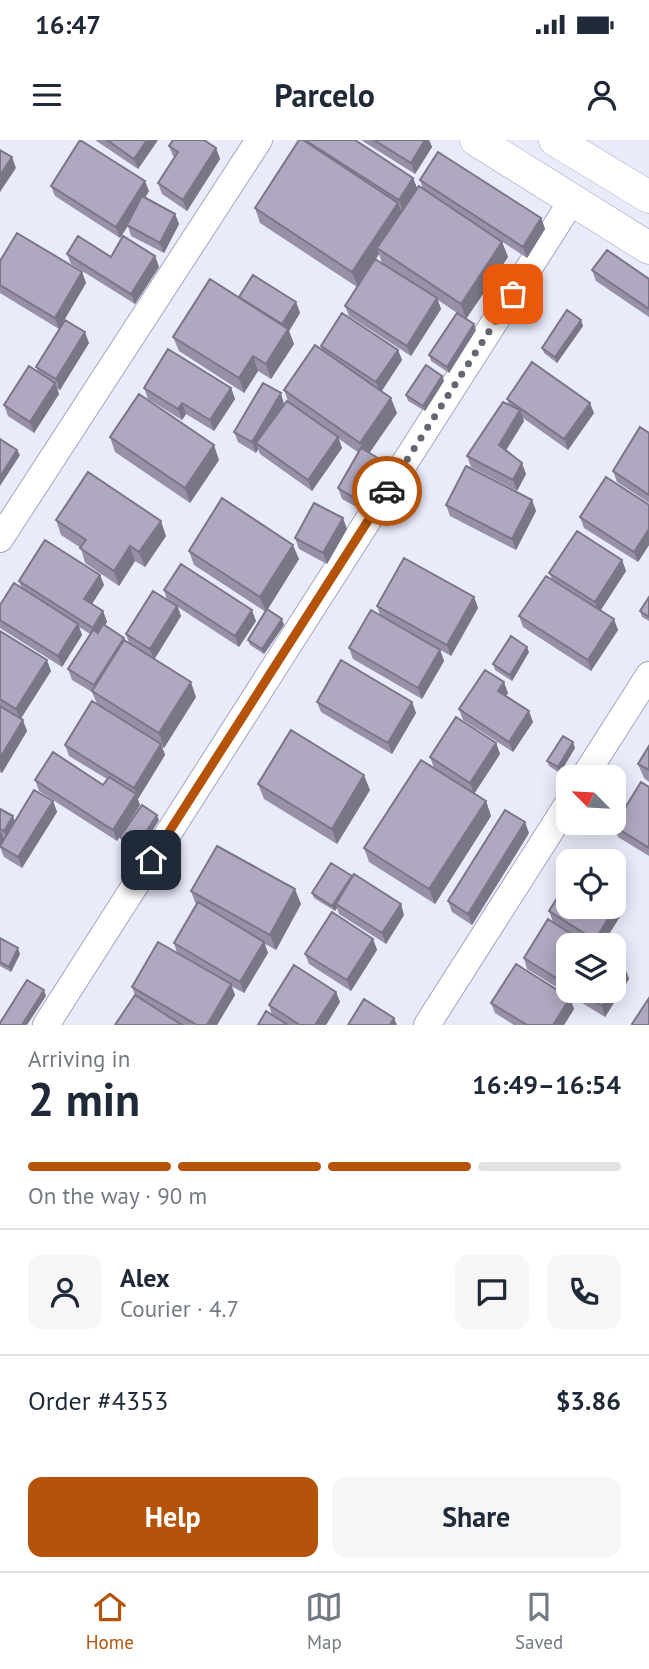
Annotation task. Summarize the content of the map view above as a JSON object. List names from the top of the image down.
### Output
{
  "north": "top left",
  "page": {
    "status": "16:47",
    "header": "Parcelo",
    "heading": ["2 min", "Arriving in", "16:49–16:54"],
    "panel": [
      "Alex",
      "Courier · 4.7",
      "Order #4353",
      "$3.86"
    ],
    "bar": "On the way · 90 m",
    "buttons": ["Help", "Share"],
    "tabs": ["Home", "Map", "Saved"]
  }
}
